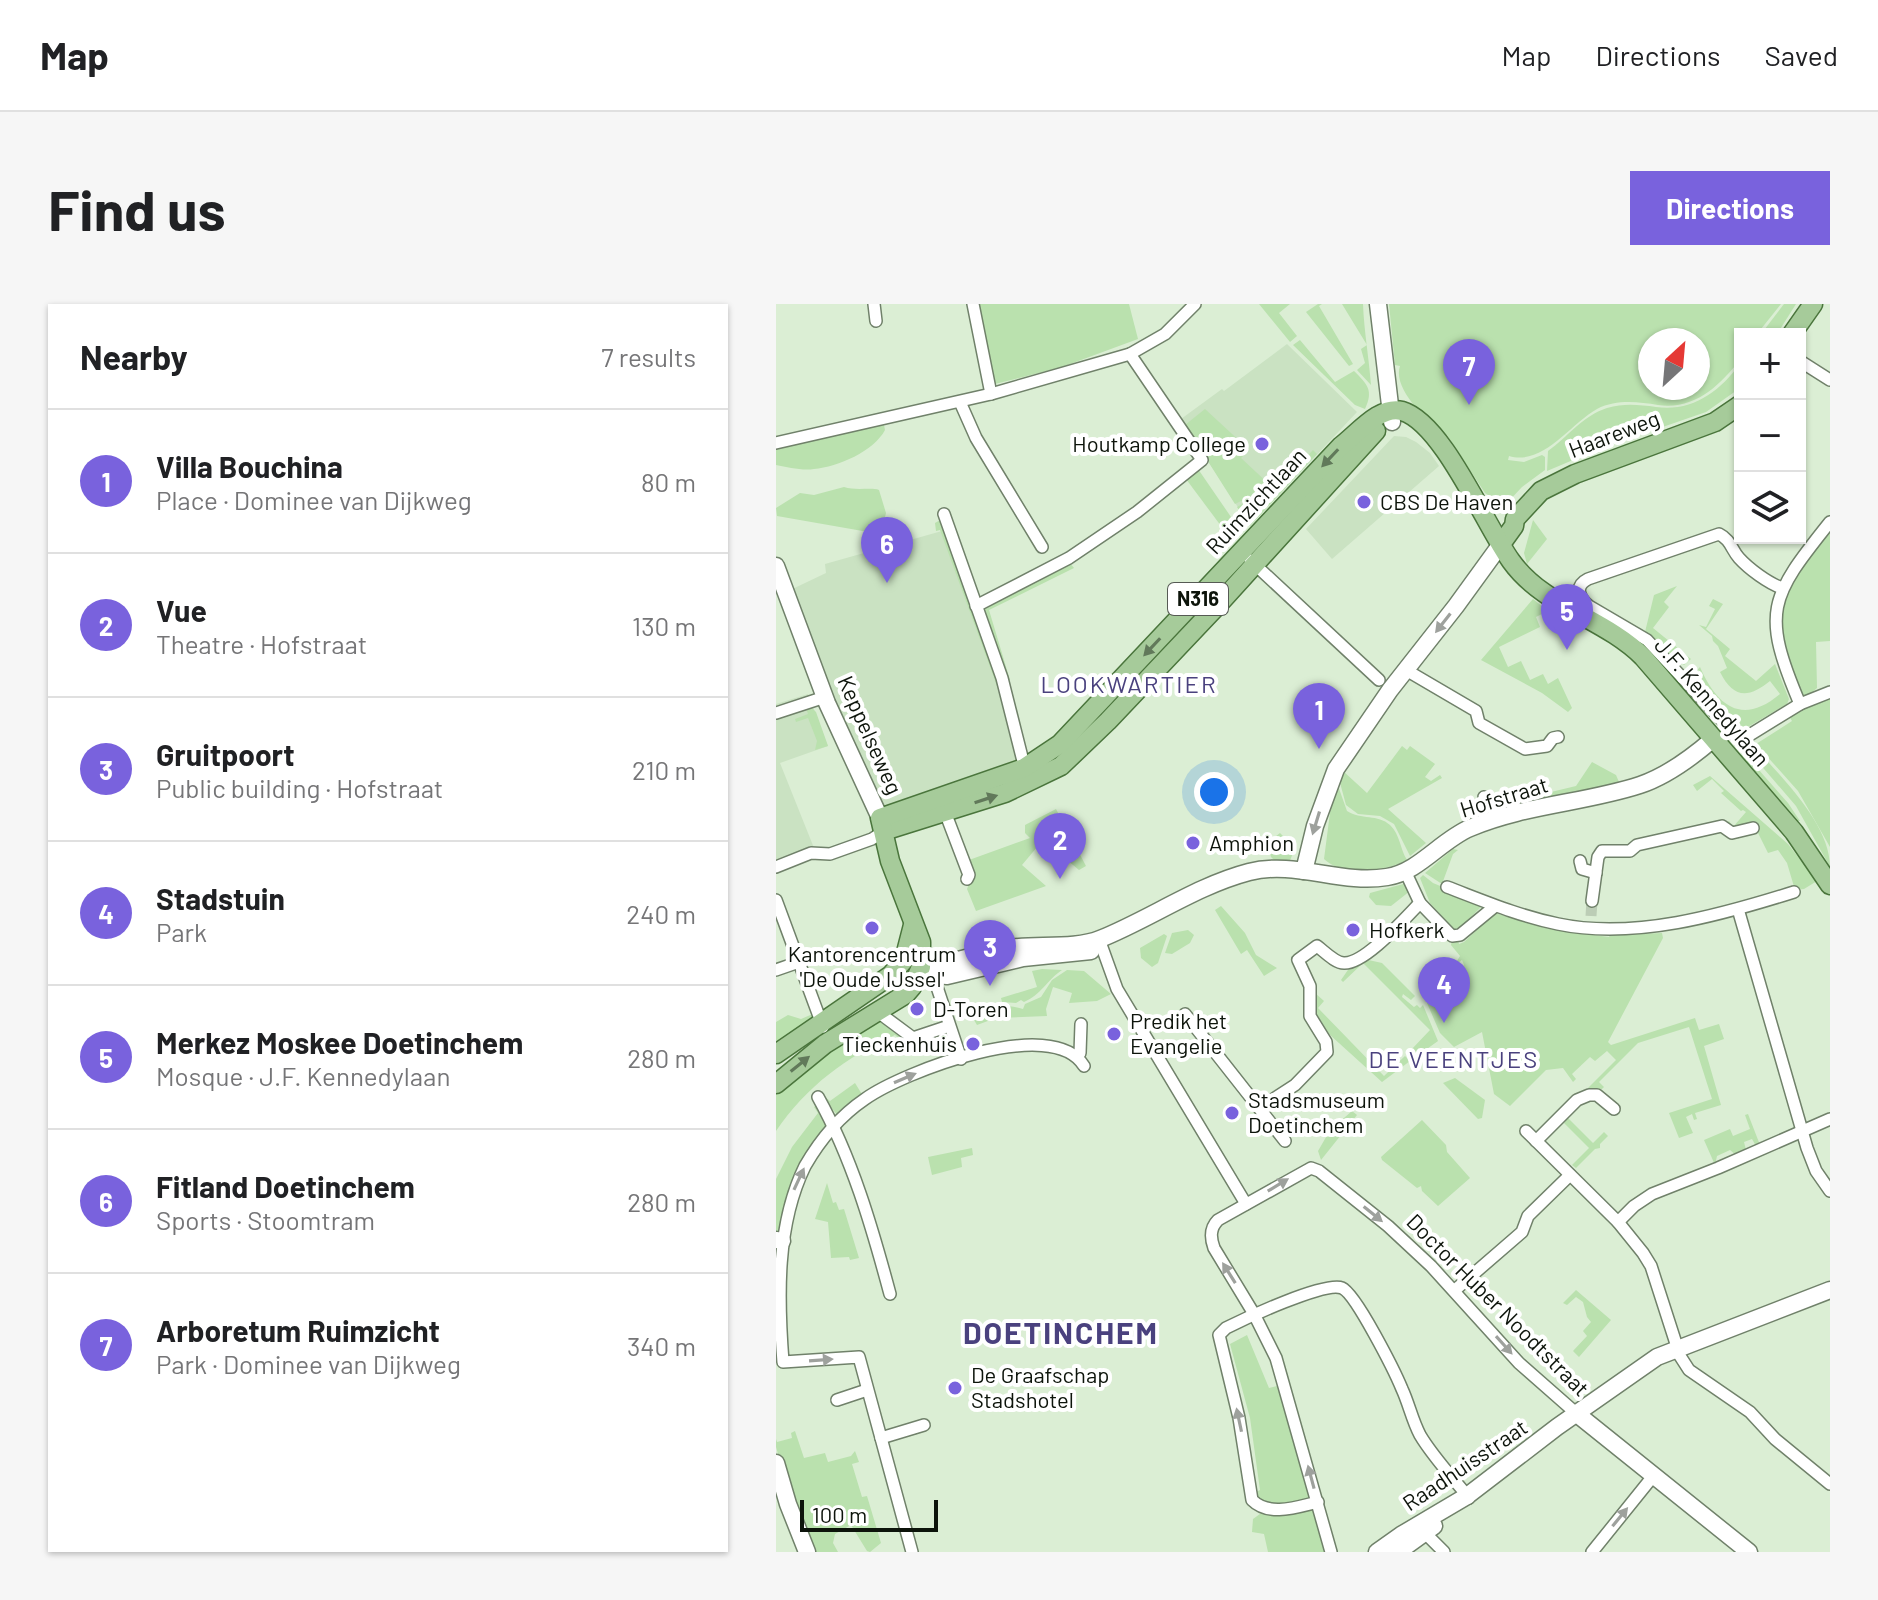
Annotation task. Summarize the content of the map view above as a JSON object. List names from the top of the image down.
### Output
{
  "streets": {
    "main road": [
      "Haareweg",
      "Ruimzichtlaan",
      "N316",
      "J.F. Kennedylaan",
      "Keppelseweg"
    ],
    "street": ["Hofstraat", "Doctor Huber Noodtstraat", "Raadhuisstraat"]
  },
  "crossings": [
    ["Haareweg", "J.F. Kennedylaan"],
    ["Ruimzichtlaan", "J.F. Kennedylaan"],
    ["Ruimzichtlaan", "Keppelseweg"],
    ["J.F. Kennedylaan", "Hofstraat"],
    ["Keppelseweg", "Hofstraat"],
    ["Doctor Huber Noodtstraat", "Raadhuisstraat"]
  ],
  "one_way": ["Doctor Huber Noodtstraat"],
  "districts": ["LOOKWARTIER", "DE VEENTJES", "DOETINCHEM"],
  "places": [
    "Houtkamp College",
    "CBS De Haven",
    "Amphion",
    "Kantorencentrum 'De Oude IJssel'",
    "Hofkerk",
    "D-Toren",
    "Predik het Evangelie",
    "Tieckenhuis",
    "Stadsmuseum Doetinchem",
    "De Graafschap Stadshotel"
  ],
  "scale_bar": "100 m",
  "north": "top right",
  "page": {
    "header": "Map",
    "nav": ["Map", "Directions", "Saved"],
    "buttons": "Directions",
    "title": "Find us",
    "heading": ["Nearby", "7 results"],
    "map_buttons": ["+", "−"],
    "pins": [
      "7",
      "6",
      "5",
      "1",
      "2",
      "3",
      "4"
    ],
    "list": [
      {
        "mark": "1",
        "name": "Villa Bouchina",
        "note": "Place · Dominee van Dijkweg",
        "value": "80 m"
      },
      {
        "mark": "2",
        "name": "Vue",
        "note": "Theatre · Hofstraat",
        "value": "130 m"
      },
      {
        "mark": "3",
        "name": "Gruitpoort",
        "note": "Public building · Hofstraat",
        "value": "210 m"
      },
      {
        "mark": "4",
        "name": "Stadstuin",
        "note": "Park",
        "value": "240 m"
      },
      {
        "mark": "5",
        "name": "Merkez Moskee Doetinchem",
        "note": "Mosque · J.F. Kennedylaan",
        "value": "280 m"
      },
      {
        "mark": "6",
        "name": "Fitland Doetinchem",
        "note": "Sports · Stoomtram",
        "value": "280 m"
      },
      {
        "mark": "7",
        "name": "Arboretum Ruimzicht",
        "note": "Park · Dominee van Dijkweg",
        "value": "340 m"
      }
    ],
    "scale": "100 m"
  }
}
